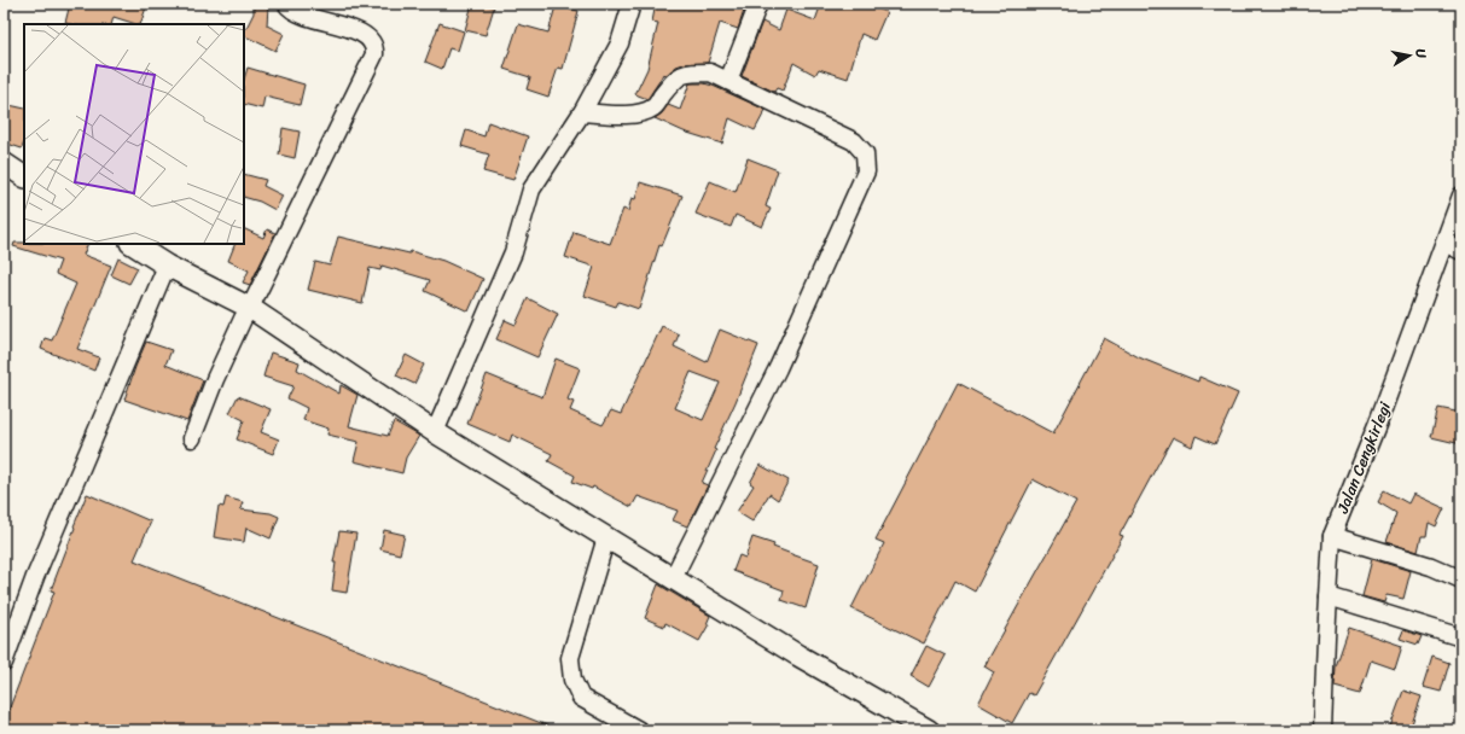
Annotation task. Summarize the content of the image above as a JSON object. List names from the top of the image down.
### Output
{
  "streets": {
    "street": ["Jalan Cengkirlegi"]
  },
  "north": "right"
}
